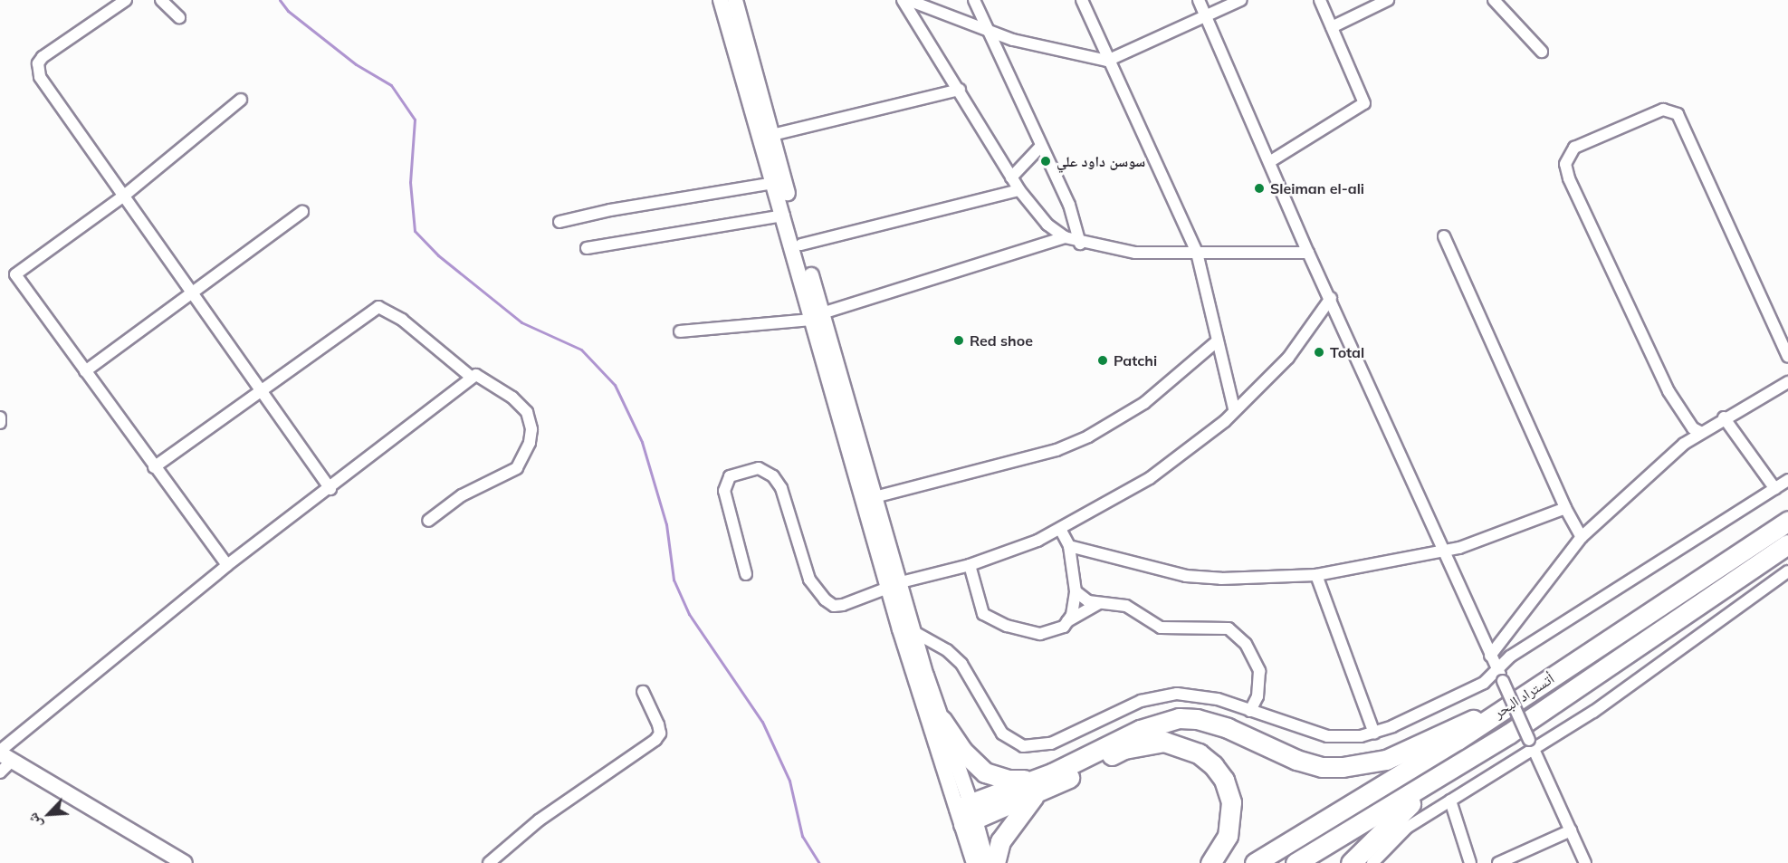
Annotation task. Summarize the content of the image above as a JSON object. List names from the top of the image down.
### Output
{
  "streets": {
    "highway": ["أتستراد البحر"]
  },
  "places": [
    "سوسن داود علي",
    "Sleiman el-ali",
    "Red shoe",
    "Total",
    "Patchi"
  ],
  "north": "bottom left"
}
